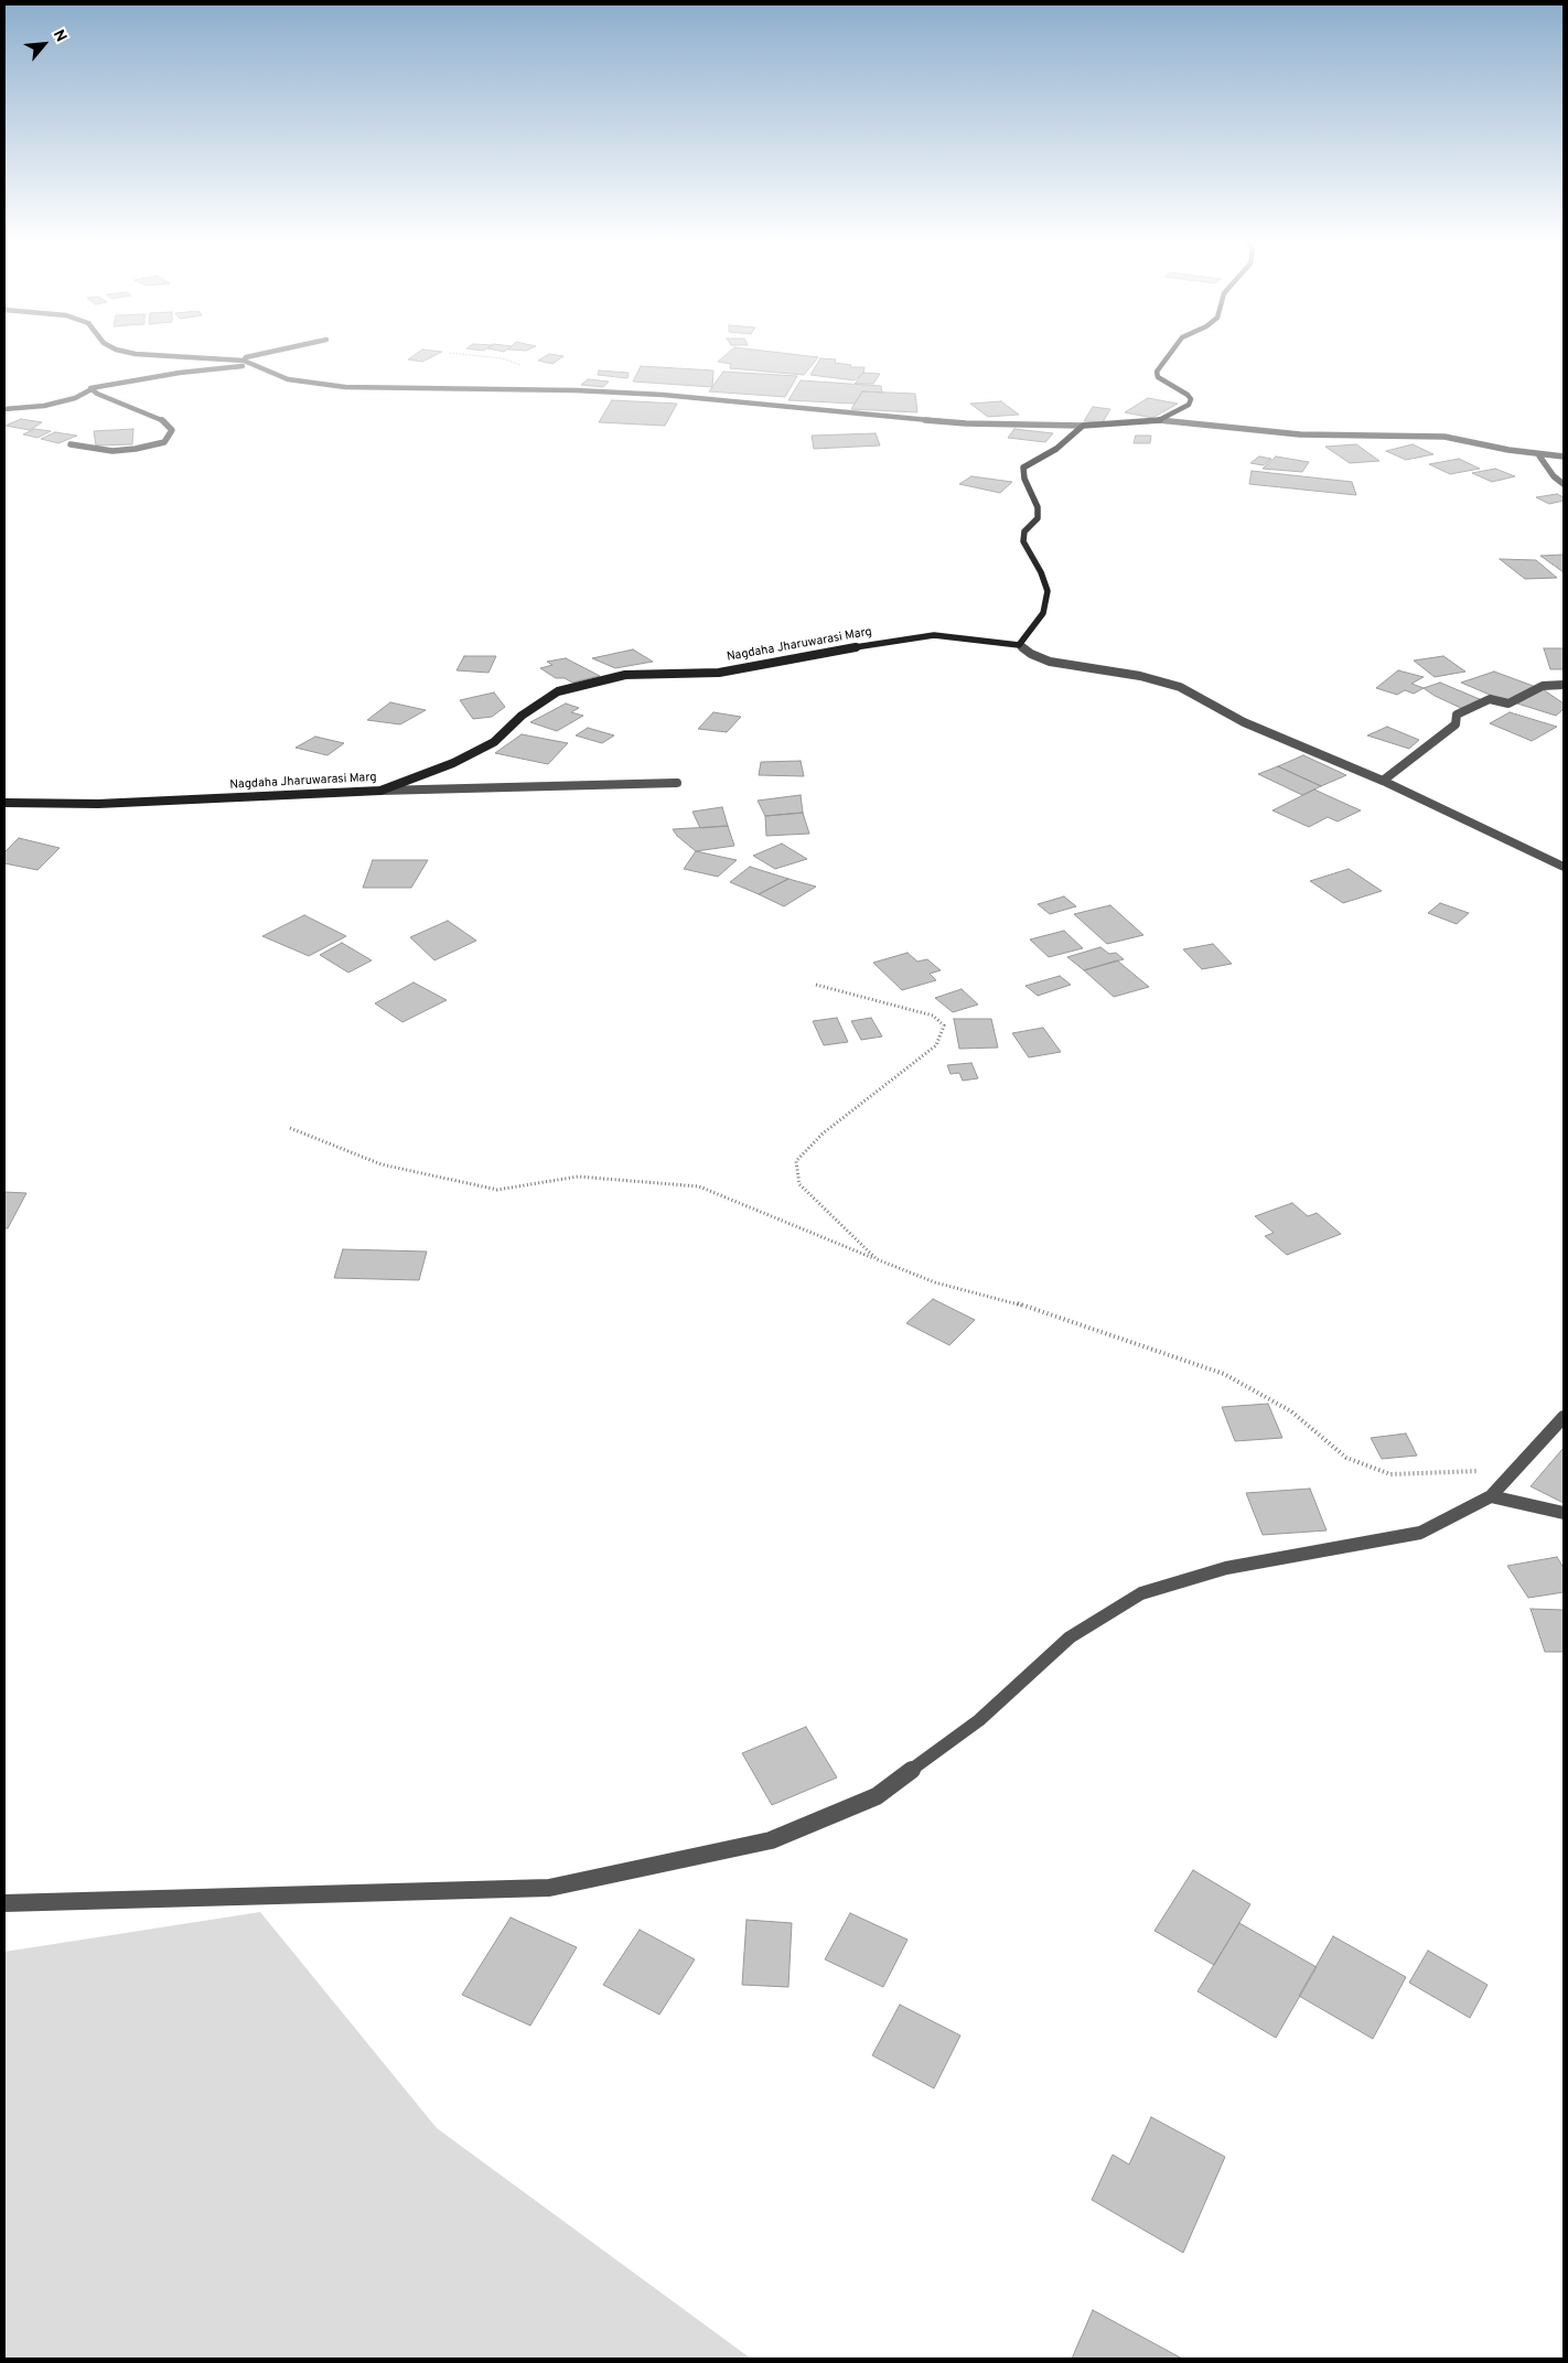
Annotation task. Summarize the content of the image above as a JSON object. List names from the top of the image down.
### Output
{
  "streets": {
    "street": ["Nagdaha Jharuwarasi Marg"]
  },
  "north": "top right"
}
